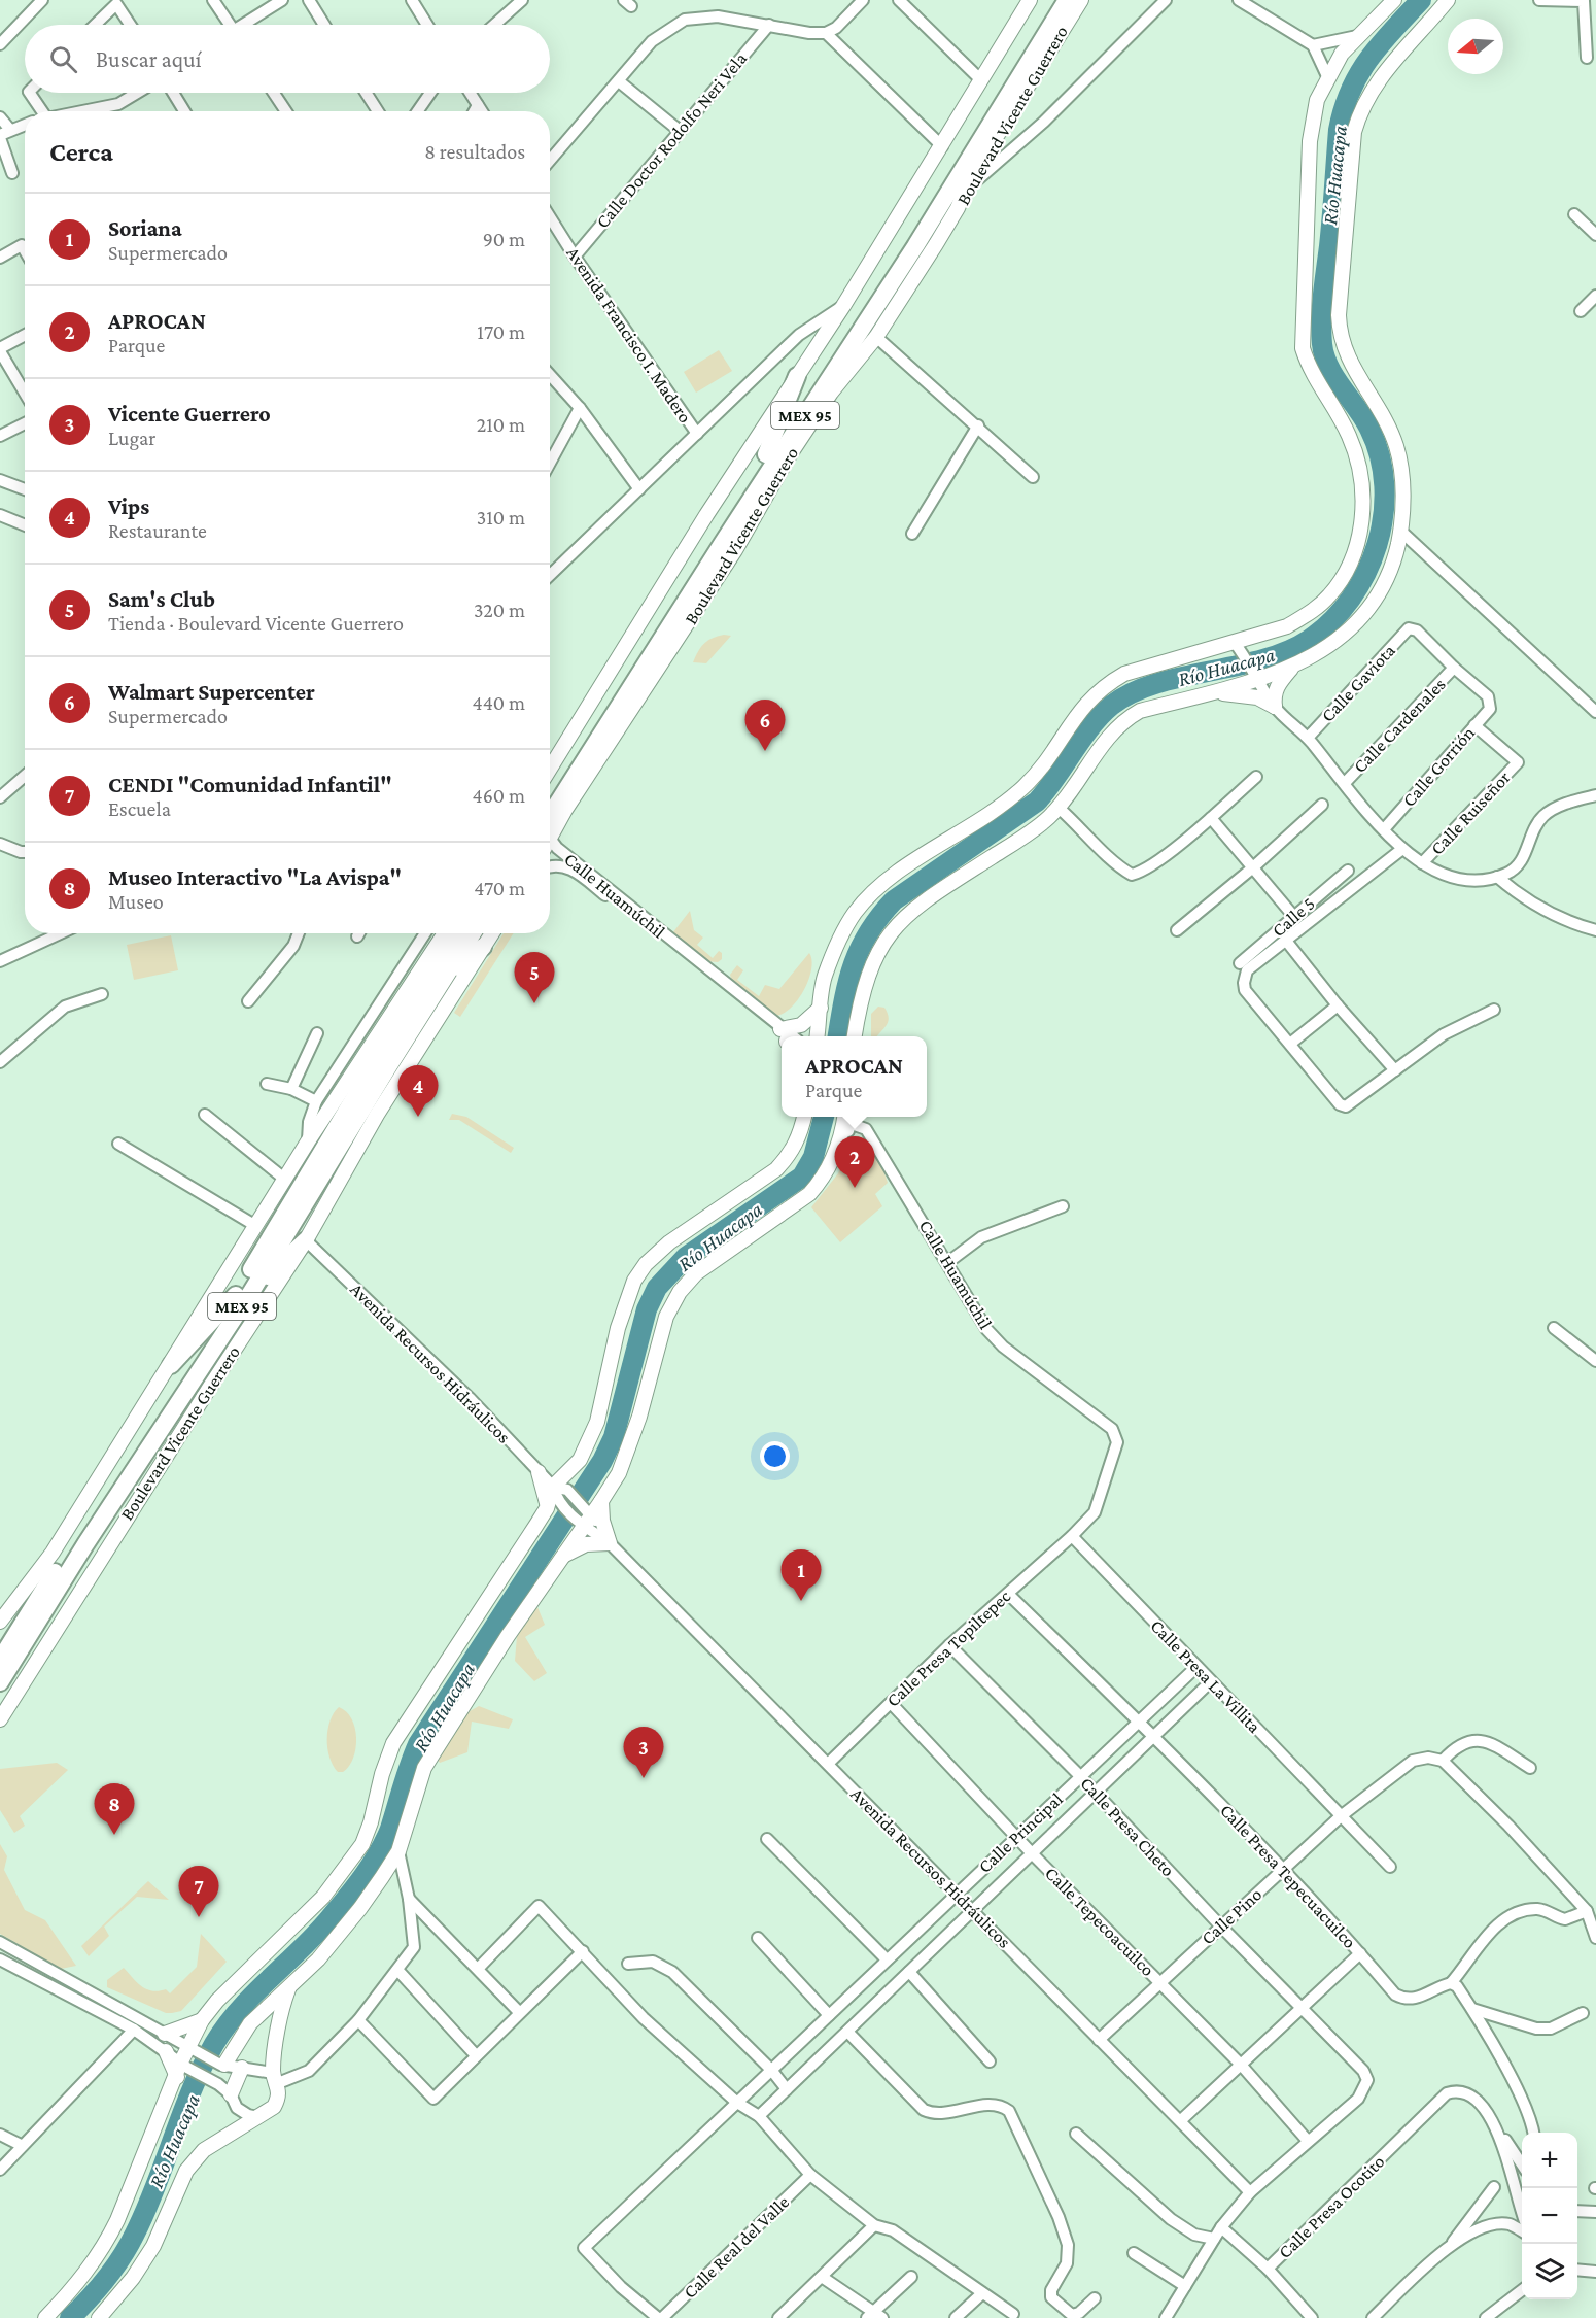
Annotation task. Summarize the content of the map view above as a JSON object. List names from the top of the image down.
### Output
{
  "streets": {
    "highway": ["Boulevard Vicente Guerrero", "MEX 95"],
    "street": [
      "Calle Doctor Rodolfo Neri Vela",
      "Avenida Francisco I. Madero",
      "Calle Gaviota",
      "Calle Cardenales",
      "Calle Gorrión",
      "Calle Ruiseñor",
      "Calle Huamúchil",
      "Calle 5",
      "Avenida Recursos Hidráulicos",
      "Calle Presa Topiltepec",
      "Calle Presa La Villita",
      "Calle Presa Cheto",
      "Calle Principal",
      "Calle Presa Tepecuacuilco",
      "Calle Pino",
      "Calle Tepecoacuilco",
      "Calle Presa Ocotito",
      "Calle Real del Valle"
    ]
  },
  "crossings": [
    ["Boulevard Vicente Guerrero", "Avenida Recursos Hidráulicos"],
    ["Calle Doctor Rodolfo Neri Vela", "Avenida Francisco I. Madero"],
    ["Calle Gaviota", "Calle Cardenales"],
    ["Calle Gaviota", "Calle Gorrión"],
    ["Calle Cardenales", "Calle Gorrión"],
    ["Calle Gorrión", "Calle Ruiseñor"],
    ["Calle Huamúchil", "Calle Presa Topiltepec"],
    ["Avenida Recursos Hidráulicos", "Calle Presa Topiltepec"],
    ["Avenida Recursos Hidráulicos", "Calle Principal"],
    ["Avenida Recursos Hidráulicos", "Calle Pino"],
    ["Calle Presa Topiltepec", "Calle Presa La Villita"],
    ["Calle Presa Topiltepec", "Calle Presa Cheto"],
    ["Calle Presa Topiltepec", "Calle Presa Tepecuacuilco"],
    ["Calle Presa Topiltepec", "Calle Tepecoacuilco"],
    ["Calle Presa La Villita", "Calle Principal"],
    ["Calle Presa La Villita", "Calle Pino"],
    ["Calle Presa Cheto", "Calle Principal"],
    ["Calle Presa Cheto", "Calle Pino"],
    ["Calle Presa Cheto", "Calle Tepecoacuilco"],
    ["Calle Principal", "Calle Presa Tepecuacuilco"],
    ["Calle Principal", "Calle Tepecoacuilco"],
    ["Calle Principal", "Calle Real del Valle"],
    ["Calle Presa Tepecuacuilco", "Calle Pino"],
    ["Calle Pino", "Calle Tepecoacuilco"]
  ],
  "water": ["Río Huacapa"],
  "north": "left",
  "page": {
    "search": "Buscar aquí",
    "heading": ["Cerca", "8 resultados"],
    "list": [
      {
        "mark": "1",
        "name": "Soriana",
        "note": "Supermercado",
        "value": "90 m"
      },
      {
        "mark": "2",
        "name": "APROCAN",
        "note": "Parque",
        "value": "170 m"
      },
      {
        "mark": "3",
        "name": "Vicente Guerrero",
        "note": "Lugar",
        "value": "210 m"
      },
      {
        "mark": "4",
        "name": "Vips",
        "note": "Restaurante",
        "value": "310 m"
      },
      {
        "mark": "5",
        "name": "Sam's Club",
        "note": "Tienda · Boulevard Vicente Guerrero",
        "value": "320 m"
      },
      {
        "mark": "6",
        "name": "Walmart Supercenter",
        "note": "Supermercado",
        "value": "440 m"
      },
      {
        "mark": "7",
        "name": "CENDI \"Comunidad Infantil\"",
        "note": "Escuela",
        "value": "460 m"
      },
      {
        "mark": "8",
        "name": "Museo Interactivo \"La Avispa\"",
        "note": "Museo",
        "value": "470 m"
      }
    ],
    "pins": [
      "6",
      "5",
      "4",
      "2",
      "1",
      "3",
      "8",
      "7"
    ],
    "popup": ["APROCAN", "Parque"],
    "map_buttons": ["+", "−"]
  }
}
